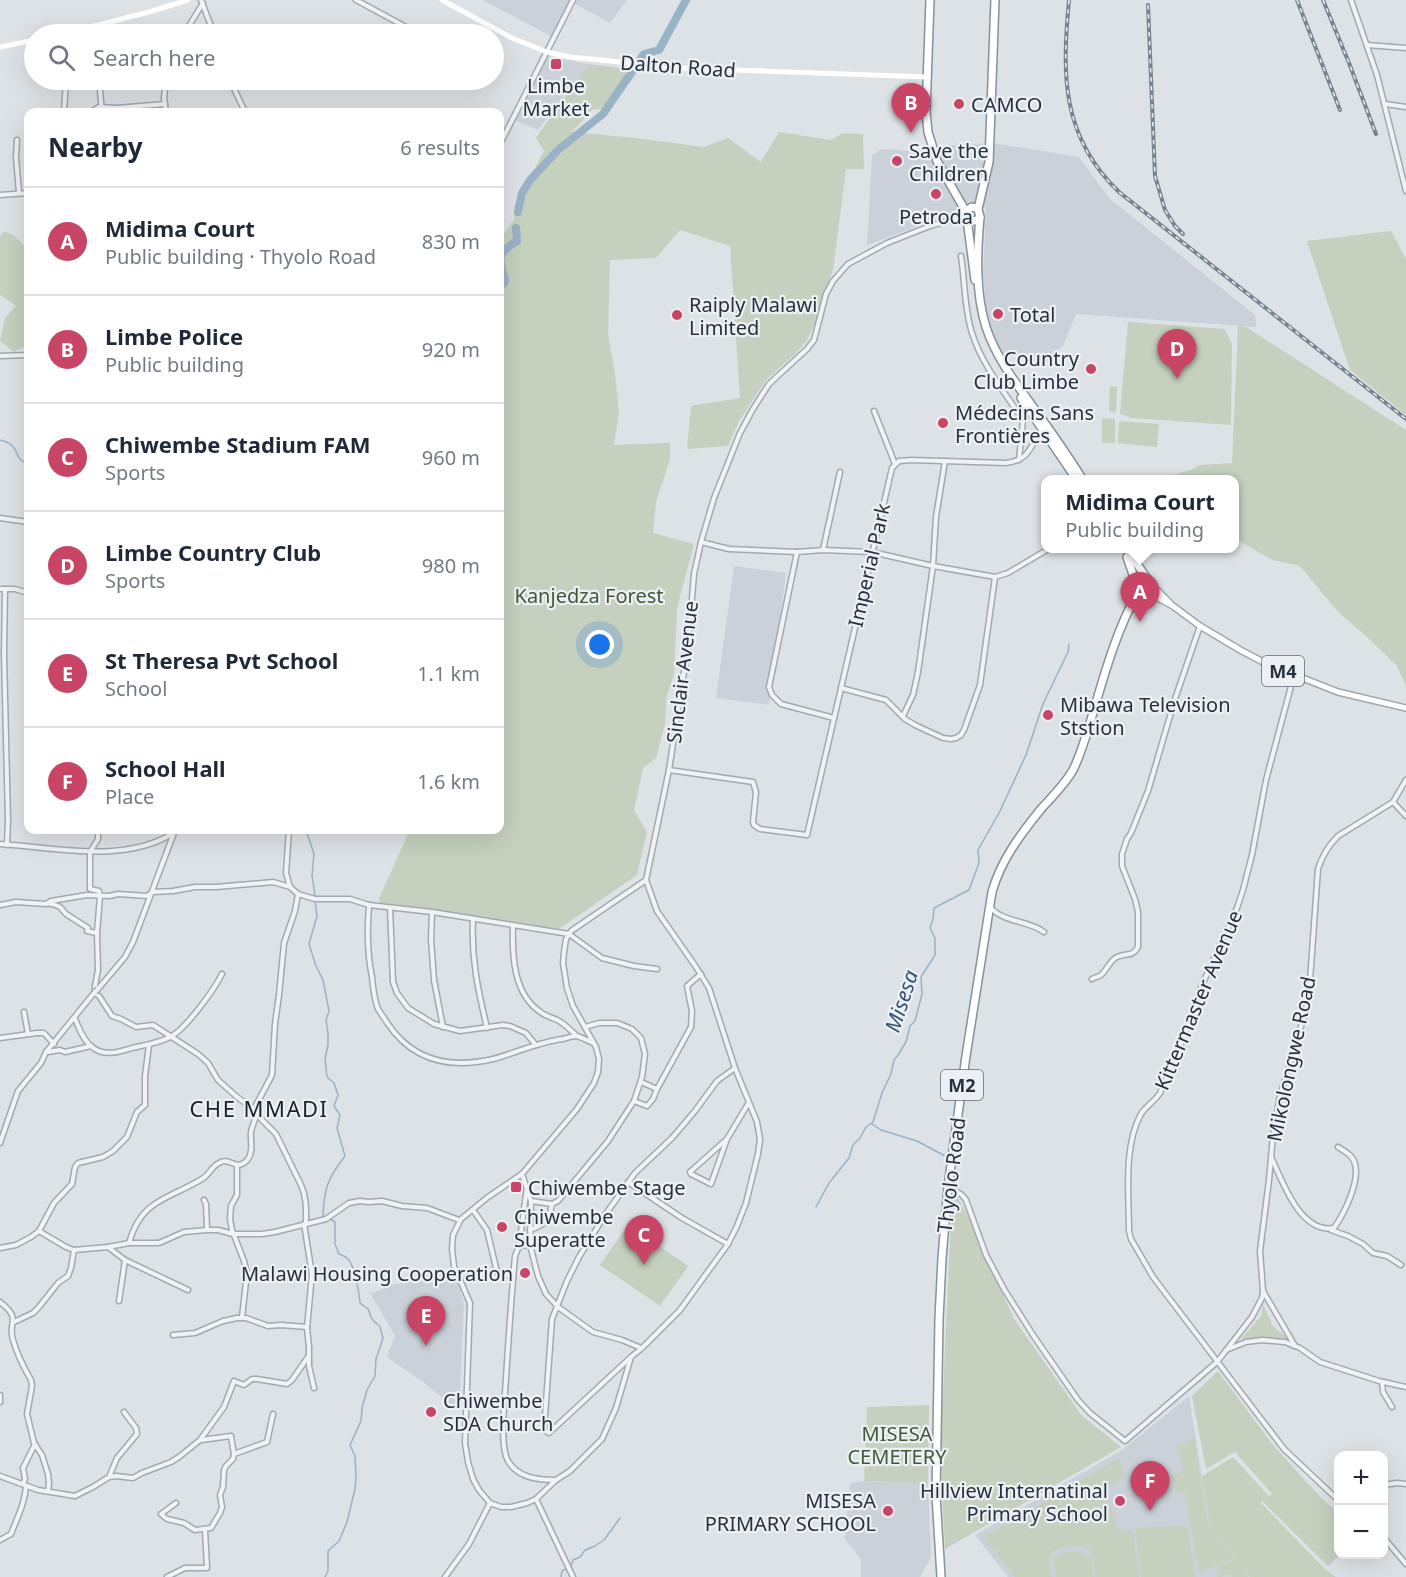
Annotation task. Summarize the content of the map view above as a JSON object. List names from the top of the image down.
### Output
{
  "streets": {
    "highway": ["M2", "Thyolo Road"],
    "main road": ["Dalton Road", "M4"],
    "street": [
      "Imperial Park",
      "Sinclair Avenue",
      "Kittermaster Avenue",
      "Mikolongwe Road"
    ]
  },
  "crossings": [
    ["Imperial Park", "Sinclair Avenue"],
    ["M4", "Kittermaster Avenue"],
    ["M4", "M2"],
    ["M4", "Thyolo Road"],
    ["Kittermaster Avenue", "Mikolongwe Road"],
    ["Mikolongwe Road", "Thyolo Road"],
    ["M2", "Thyolo Road"]
  ],
  "districts": ["CHE MMADI"],
  "water": ["Misesa"],
  "parks": ["Kanjedza Forest", "MISESA CEMETERY"],
  "places": {
    "transit": ["Limbe Market", "Chiwembe Stage"],
    "other": [
      "CAMCO",
      "Save the Children",
      "Petroda",
      "Total",
      "Raiply Malawi Limited",
      "Country Club Limbe",
      "Médecins Sans Frontières",
      "Mibawa Television Ststion",
      "Chiwembe Superatte",
      "Malawi Housing Cooperation",
      "Chiwembe SDA Church",
      "Hillview Internatinal Primary School",
      "MISESA PRIMARY SCHOOL"
    ]
  },
  "page": {
    "search": "Search here",
    "pins": [
      "B",
      "D",
      "A",
      "C",
      "E",
      "F"
    ],
    "heading": ["Nearby", "6 results"],
    "list": [
      {
        "mark": "A",
        "name": "Midima Court",
        "note": "Public building · Thyolo Road",
        "value": "830 m"
      },
      {
        "mark": "B",
        "name": "Limbe Police",
        "note": "Public building",
        "value": "920 m"
      },
      {
        "mark": "C",
        "name": "Chiwembe Stadium FAM",
        "note": "Sports",
        "value": "960 m"
      },
      {
        "mark": "D",
        "name": "Limbe Country Club",
        "note": "Sports",
        "value": "980 m"
      },
      {
        "mark": "E",
        "name": "St Theresa Pvt School",
        "note": "School",
        "value": "1.1 km"
      },
      {
        "mark": "F",
        "name": "School Hall",
        "note": "Place",
        "value": "1.6 km"
      }
    ],
    "popup": ["Midima Court", "Public building"],
    "map_buttons": ["+", "−"]
  }
}
